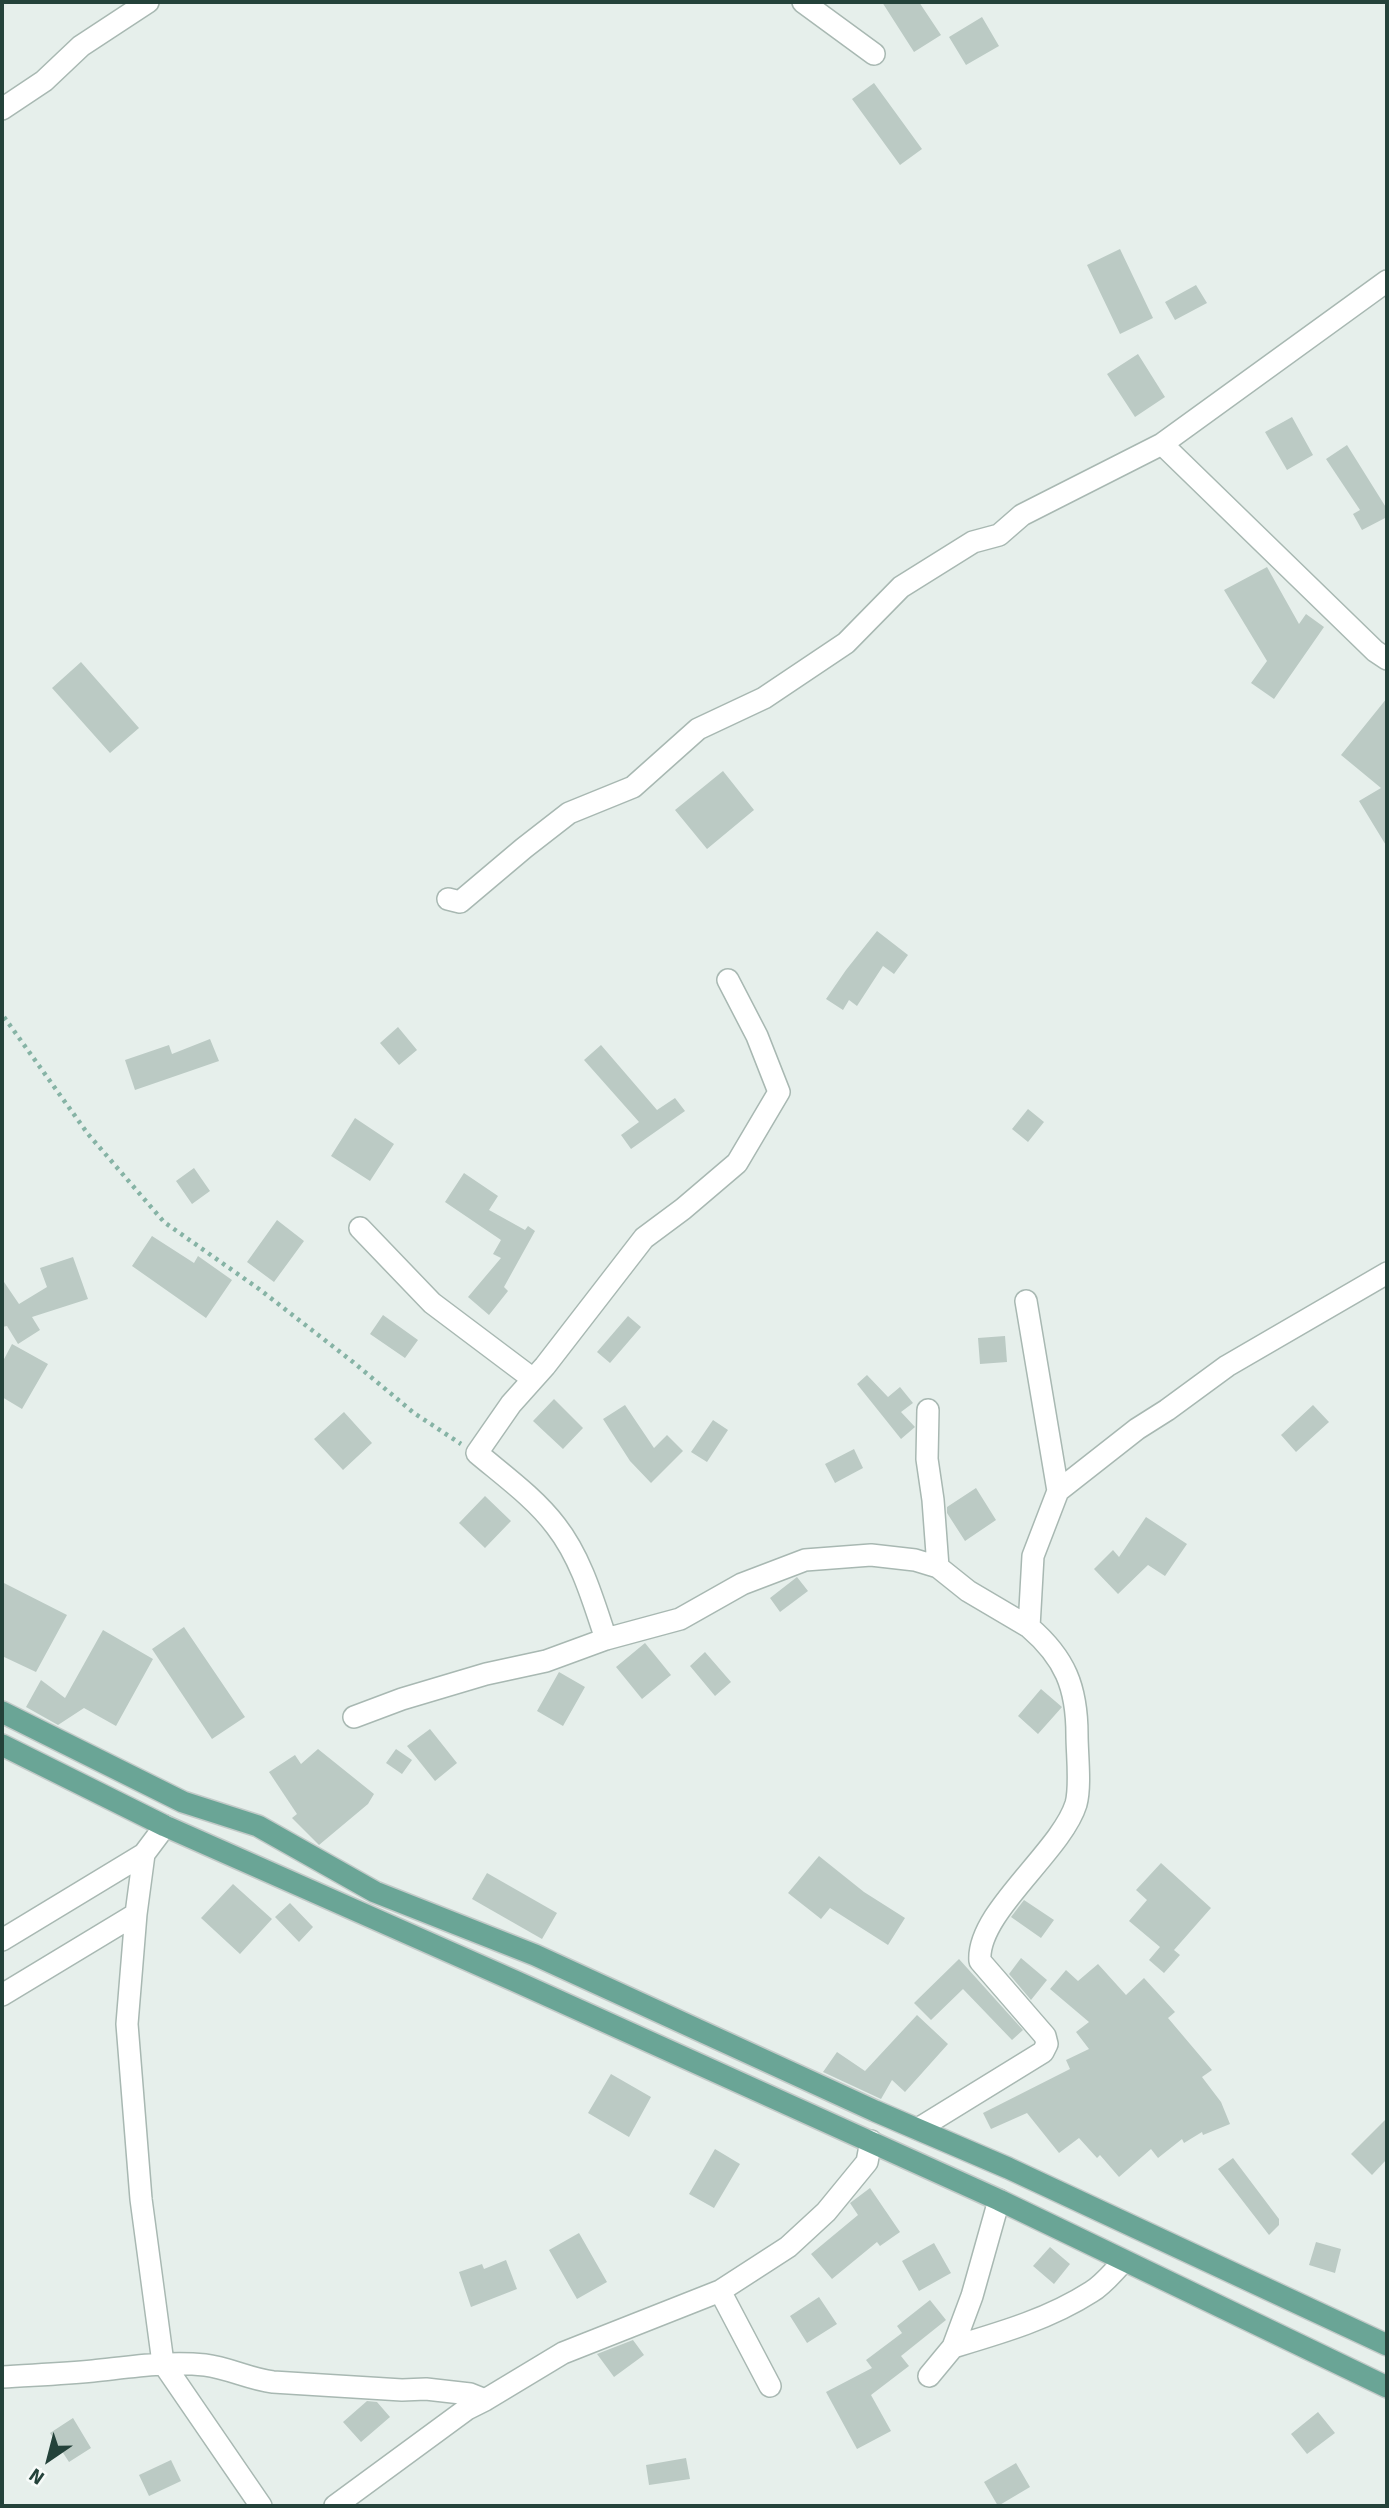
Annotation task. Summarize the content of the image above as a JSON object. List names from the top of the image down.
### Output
{
  "north": "bottom left"
}
